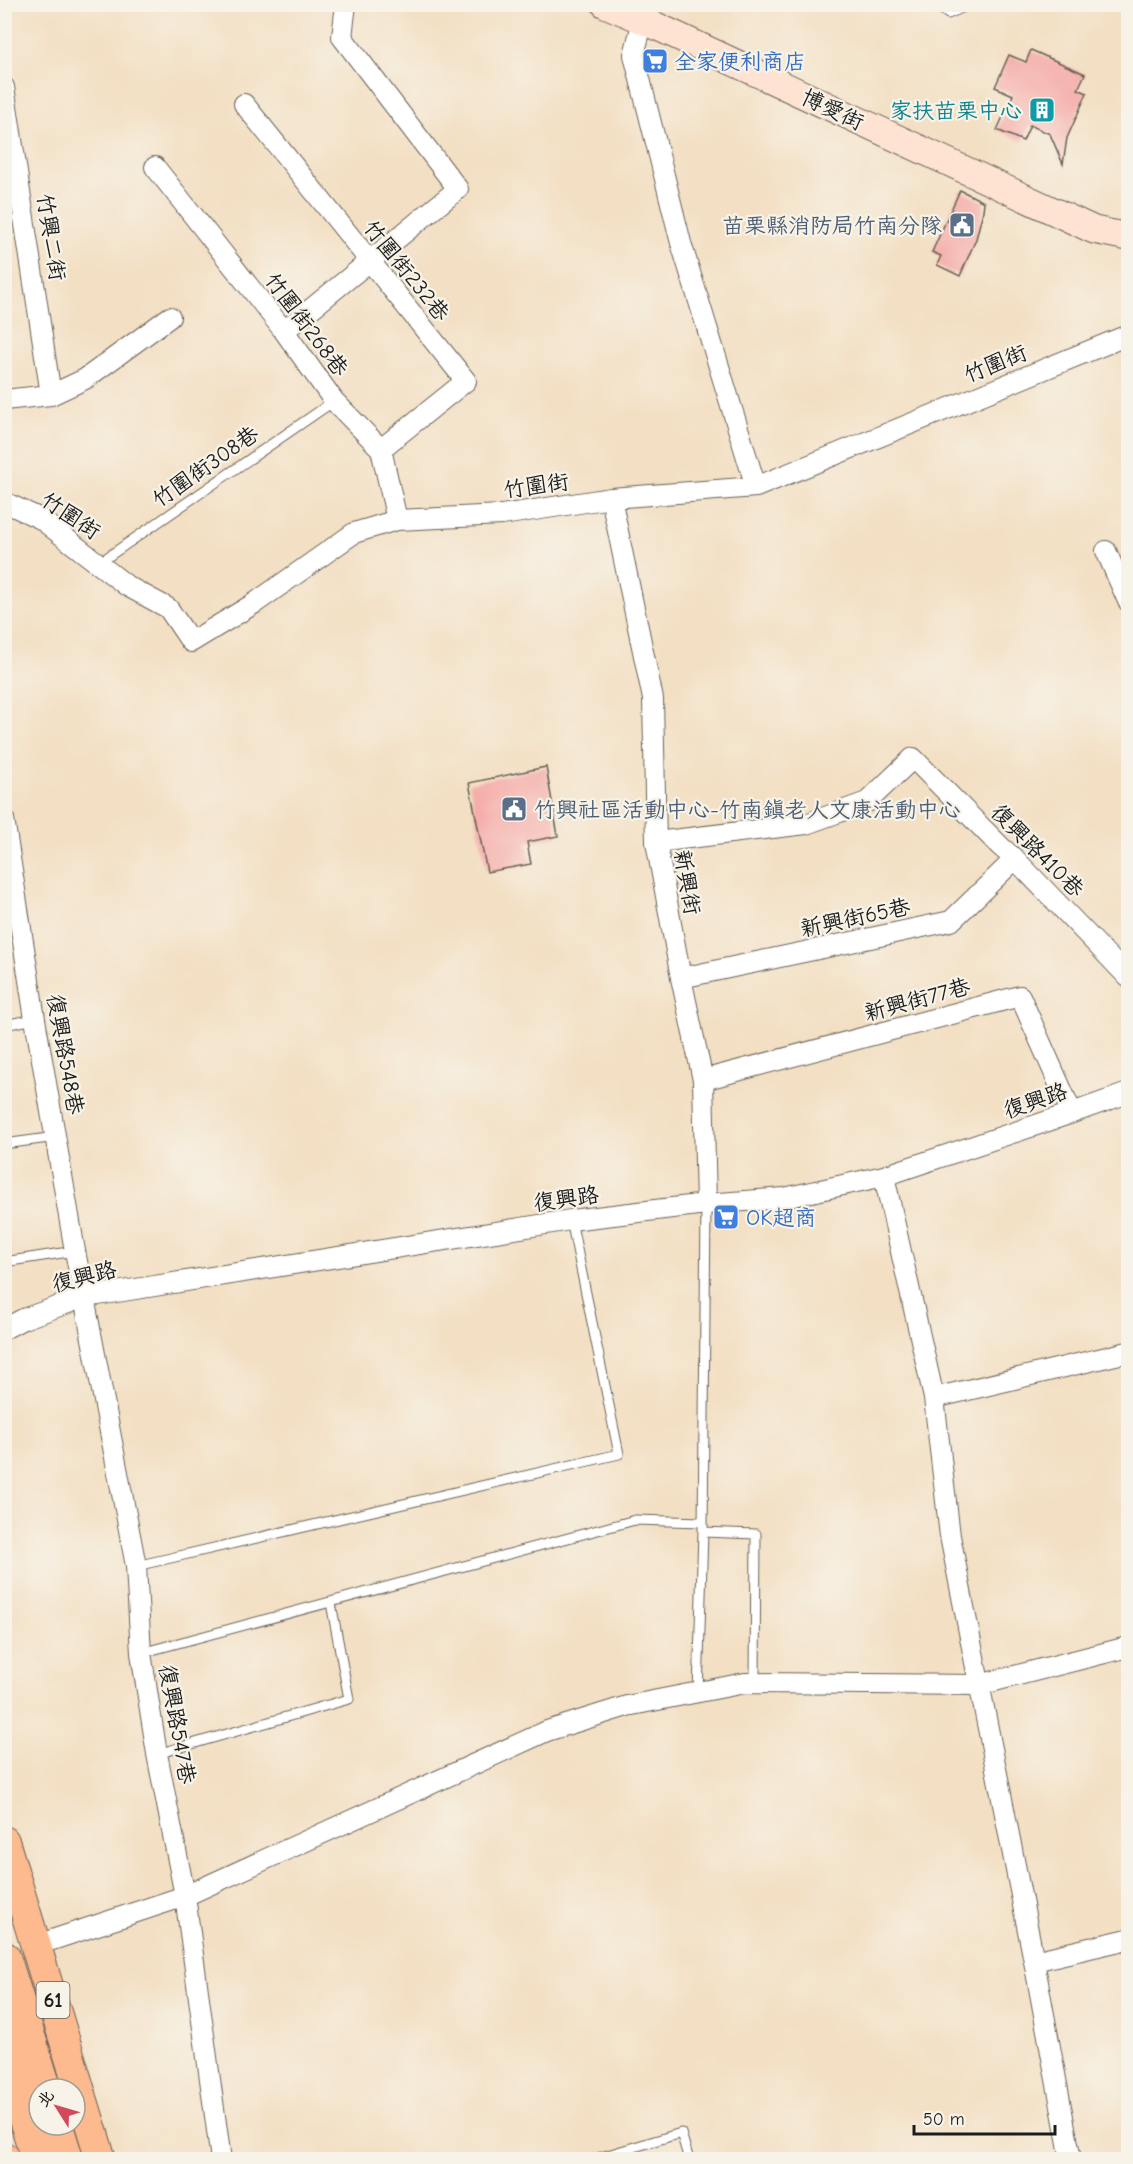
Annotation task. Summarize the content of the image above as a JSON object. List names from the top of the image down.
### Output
{
  "streets": {
    "highway": ["61"],
    "street": [
      "博愛街",
      "竹興二街",
      "竹圍街232巷",
      "竹圍街268巷",
      "竹圍街",
      "復興路410巷",
      "新興街",
      "新興街65巷",
      "新興街77巷",
      "復興路548巷",
      "復興路",
      "復興路547巷"
    ],
    "lane": ["竹圍街308巷"]
  },
  "crossings": [
    ["竹圍街232巷", "竹圍街268巷"],
    ["竹圍街268巷", "竹圍街308巷"],
    ["竹圍街", "竹圍街308巷"],
    ["竹圍街", "新興街"],
    ["復興路410巷", "新興街"],
    ["復興路410巷", "新興街65巷"],
    ["新興街", "新興街65巷"],
    ["新興街", "新興街77巷"],
    ["新興街", "復興路"],
    ["新興街77巷", "復興路"],
    ["復興路548巷", "復興路"],
    ["復興路548巷", "復興路547巷"],
    ["復興路", "復興路547巷"]
  ],
  "places": {
    "supermarket": ["全家便利商店", "OK超商"],
    "building": ["家扶苗栗中心"],
    "public building": ["苗栗縣消防局竹南分隊", "竹興社區活動中心-竹南鎮老人文康活動中心"]
  },
  "scale_bar": "50 m",
  "north": "top left"
}
